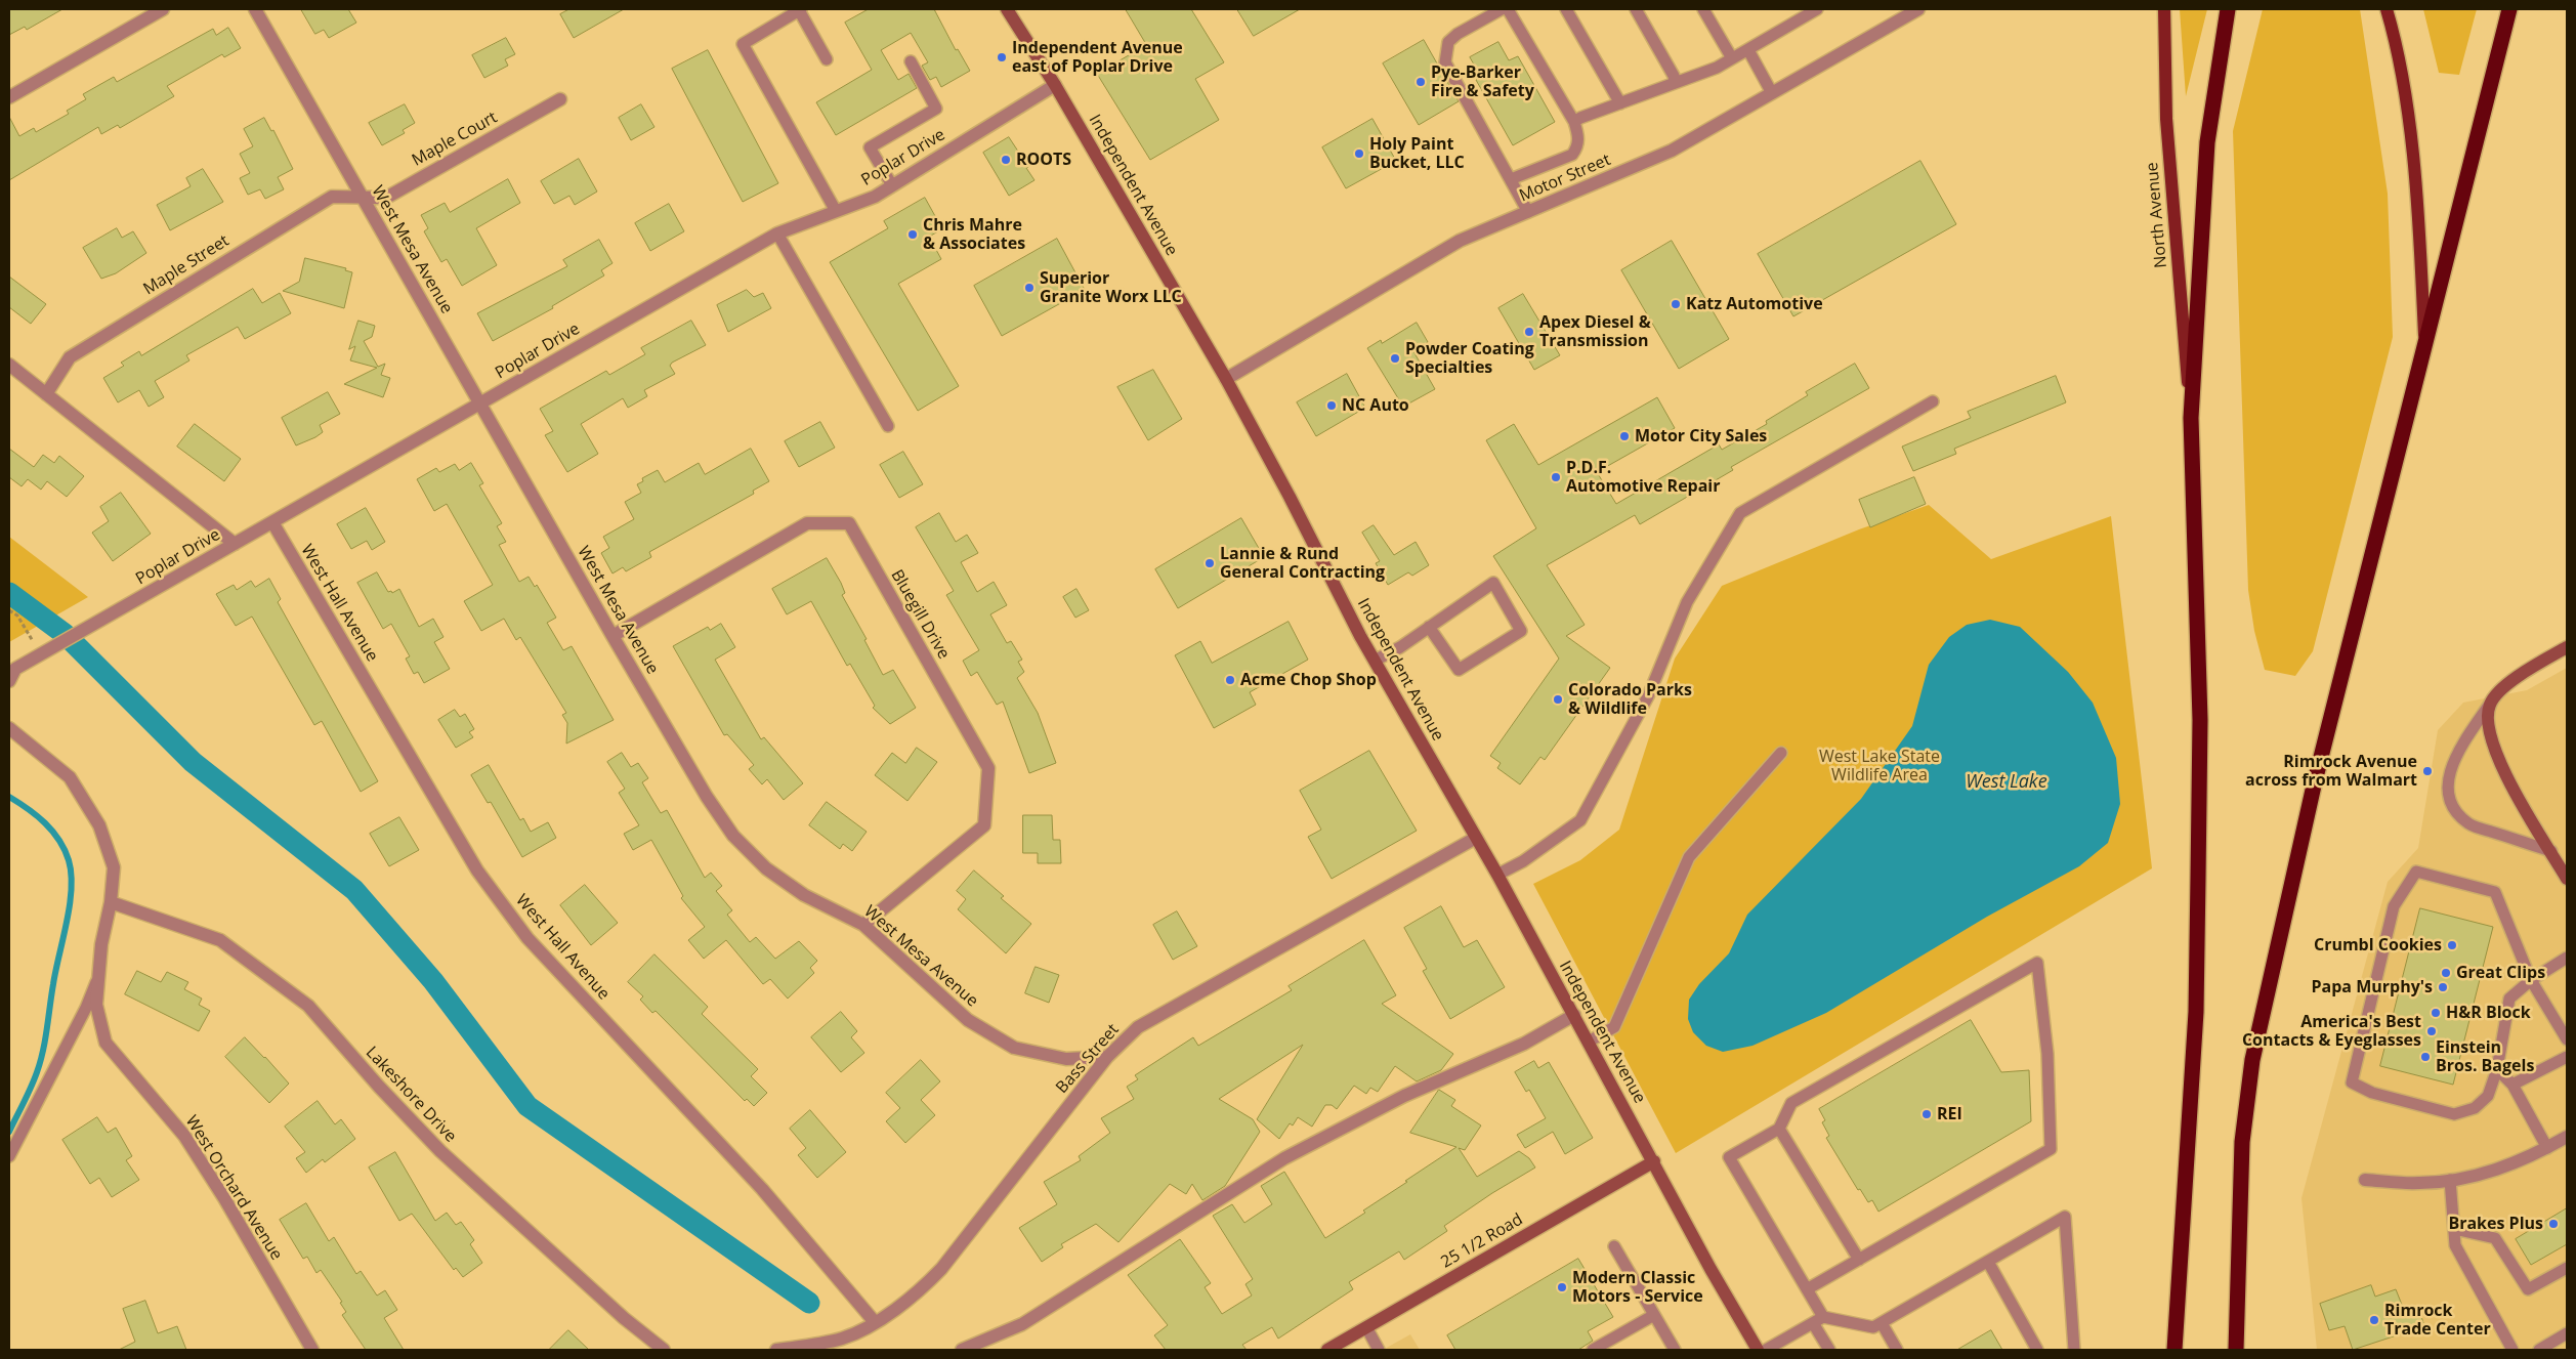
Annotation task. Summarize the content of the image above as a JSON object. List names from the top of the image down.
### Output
{
  "streets": {
    "main road": ["North Avenue"],
    "street": [
      "Maple Court",
      "Poplar Drive",
      "Motor Street",
      "Independent Avenue",
      "West Mesa Avenue",
      "Maple Street",
      "West Hall Avenue",
      "Bluegill Drive",
      "Bass Street",
      "Lakeshore Drive",
      "West Orchard Avenue",
      "25 1/2 Road"
    ]
  },
  "crossings": [
    ["Maple Court", "West Mesa Avenue"],
    ["Maple Court", "Maple Street"],
    ["Poplar Drive", "Independent Avenue"],
    ["Poplar Drive", "West Mesa Avenue"],
    ["Poplar Drive", "West Hall Avenue"],
    ["Motor Street", "Independent Avenue"],
    ["Independent Avenue", "Bass Street"],
    ["Independent Avenue", "25 1/2 Road"],
    ["West Mesa Avenue", "Maple Street"],
    ["West Mesa Avenue", "Bluegill Drive"],
    ["West Mesa Avenue", "Bass Street"],
    ["West Hall Avenue", "Bass Street"],
    ["Lakeshore Drive", "West Orchard Avenue"]
  ],
  "water": ["West Lake"],
  "parks": ["West Lake State Wildlife Area"],
  "places": [
    "Independent Avenue east of Poplar Drive",
    "Pye-Barker Fire & Safety",
    "Holy Paint Bucket, LLC",
    "ROOTS",
    "Chris Mahre & Associates",
    "Superior Granite Worx LLC",
    "Katz Automotive",
    "Apex Diesel & Transmission",
    "Powder Coating Specialties",
    "NC Auto",
    "Motor City Sales",
    "P.D.F. Automotive Repair",
    "Lannie & Rund General Contracting",
    "Acme Chop Shop",
    "Colorado Parks & Wildlife",
    "Rimrock Avenue across from Walmart",
    "Crumbl Cookies",
    "Great Clips",
    "Papa Murphy's",
    "H&R Block",
    "America's Best Contacts & Eyeglasses",
    "Einstein Bros. Bagels",
    "REI",
    "Brakes Plus",
    "Modern Classic Motors - Service",
    "Rimrock Trade Center"
  ]
}
